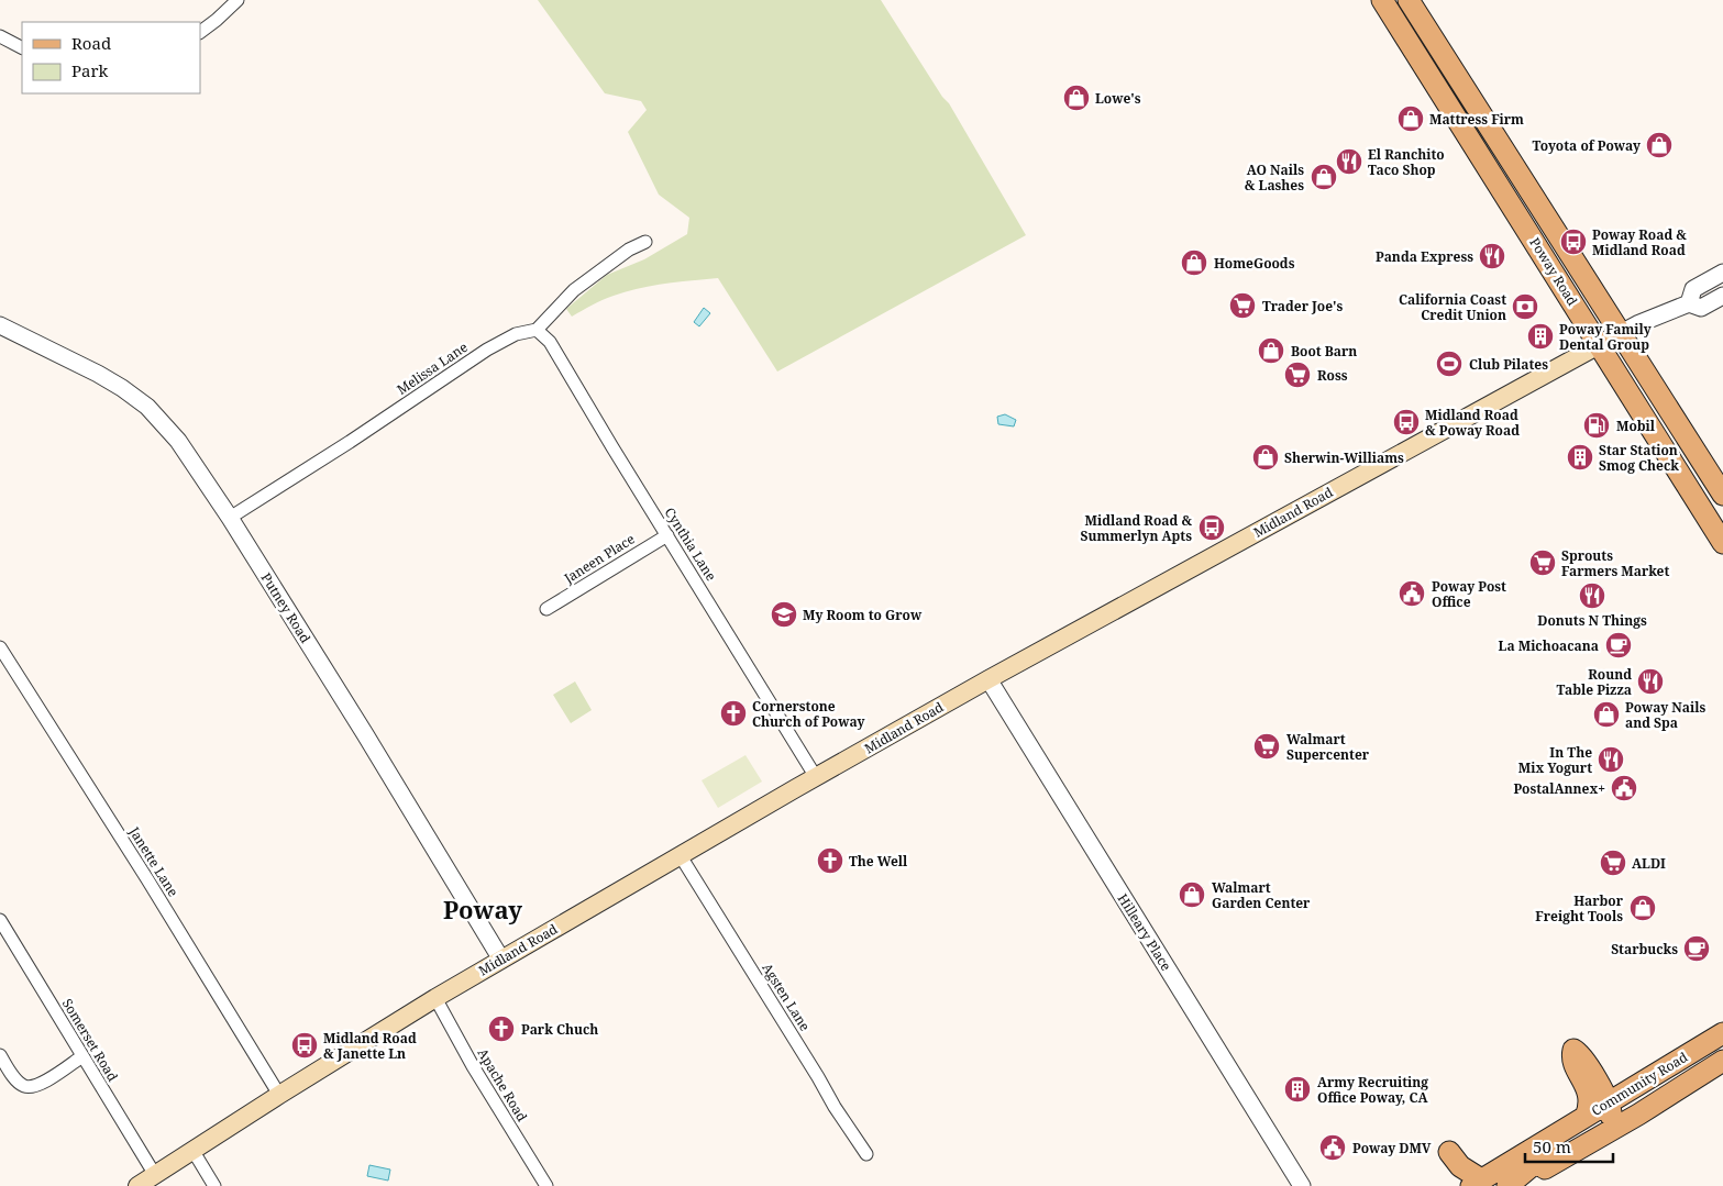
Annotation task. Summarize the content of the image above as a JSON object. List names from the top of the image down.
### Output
{
  "streets": {
    "main road": ["Poway Road", "Midland Road", "Community Road"],
    "street": [
      "Melissa Lane",
      "Cynthia Lane",
      "Janeen Place",
      "Putney Road",
      "Janette Lane",
      "Hilleary Place",
      "Agsten Lane",
      "Somerset Road",
      "Apache Road"
    ]
  },
  "crossings": [
    ["Poway Road", "Midland Road"],
    ["Melissa Lane", "Cynthia Lane"],
    ["Melissa Lane", "Putney Road"],
    ["Midland Road", "Cynthia Lane"],
    ["Midland Road", "Putney Road"],
    ["Midland Road", "Janette Lane"],
    ["Midland Road", "Hilleary Place"],
    ["Midland Road", "Agsten Lane"],
    ["Midland Road", "Somerset Road"],
    ["Midland Road", "Apache Road"],
    ["Cynthia Lane", "Janeen Place"]
  ],
  "districts": ["Poway"],
  "places": {
    "shop": [
      "Lowe's",
      "Mattress Firm",
      "Toyota of Poway",
      "AO Nails & Lashes",
      "HomeGoods",
      "Boot Barn",
      "Sherwin-Williams",
      "Poway Nails and Spa",
      "Walmart Garden Center",
      "Harbor Freight Tools"
    ],
    "restaurant": [
      "El Ranchito Taco Shop",
      "Panda Express",
      "Donuts N Things",
      "Round Table Pizza",
      "In The Mix Yogurt"
    ],
    "bus stop": [
      "Poway Road & Midland Road",
      "Midland Road & Poway Road",
      "Midland Road & Summerlyn Apts",
      "Midland Road & Janette Ln"
    ],
    "supermarket": [
      "Trader Joe's",
      "Ross",
      "Sprouts Farmers Market",
      "Walmart Supercenter",
      "ALDI"
    ],
    "bank": ["California Coast Credit Union"],
    "building": ["Poway Family Dental Group", "Star Station Smog Check", "Army Recruiting Office Poway, CA"],
    "sports": ["Club Pilates"],
    "fuel station": ["Mobil"],
    "public building": ["Poway Post Office", "PostalAnnex+", "Poway DMV"],
    "school or university": ["My Room to Grow"],
    "cafe": ["La Michoacana", "Starbucks"],
    "church": ["Cornerstone Church of Poway", "The Well", "Park Chuch"]
  },
  "legend": ["Road", "Park"],
  "scale_bar": "50 m"
}
